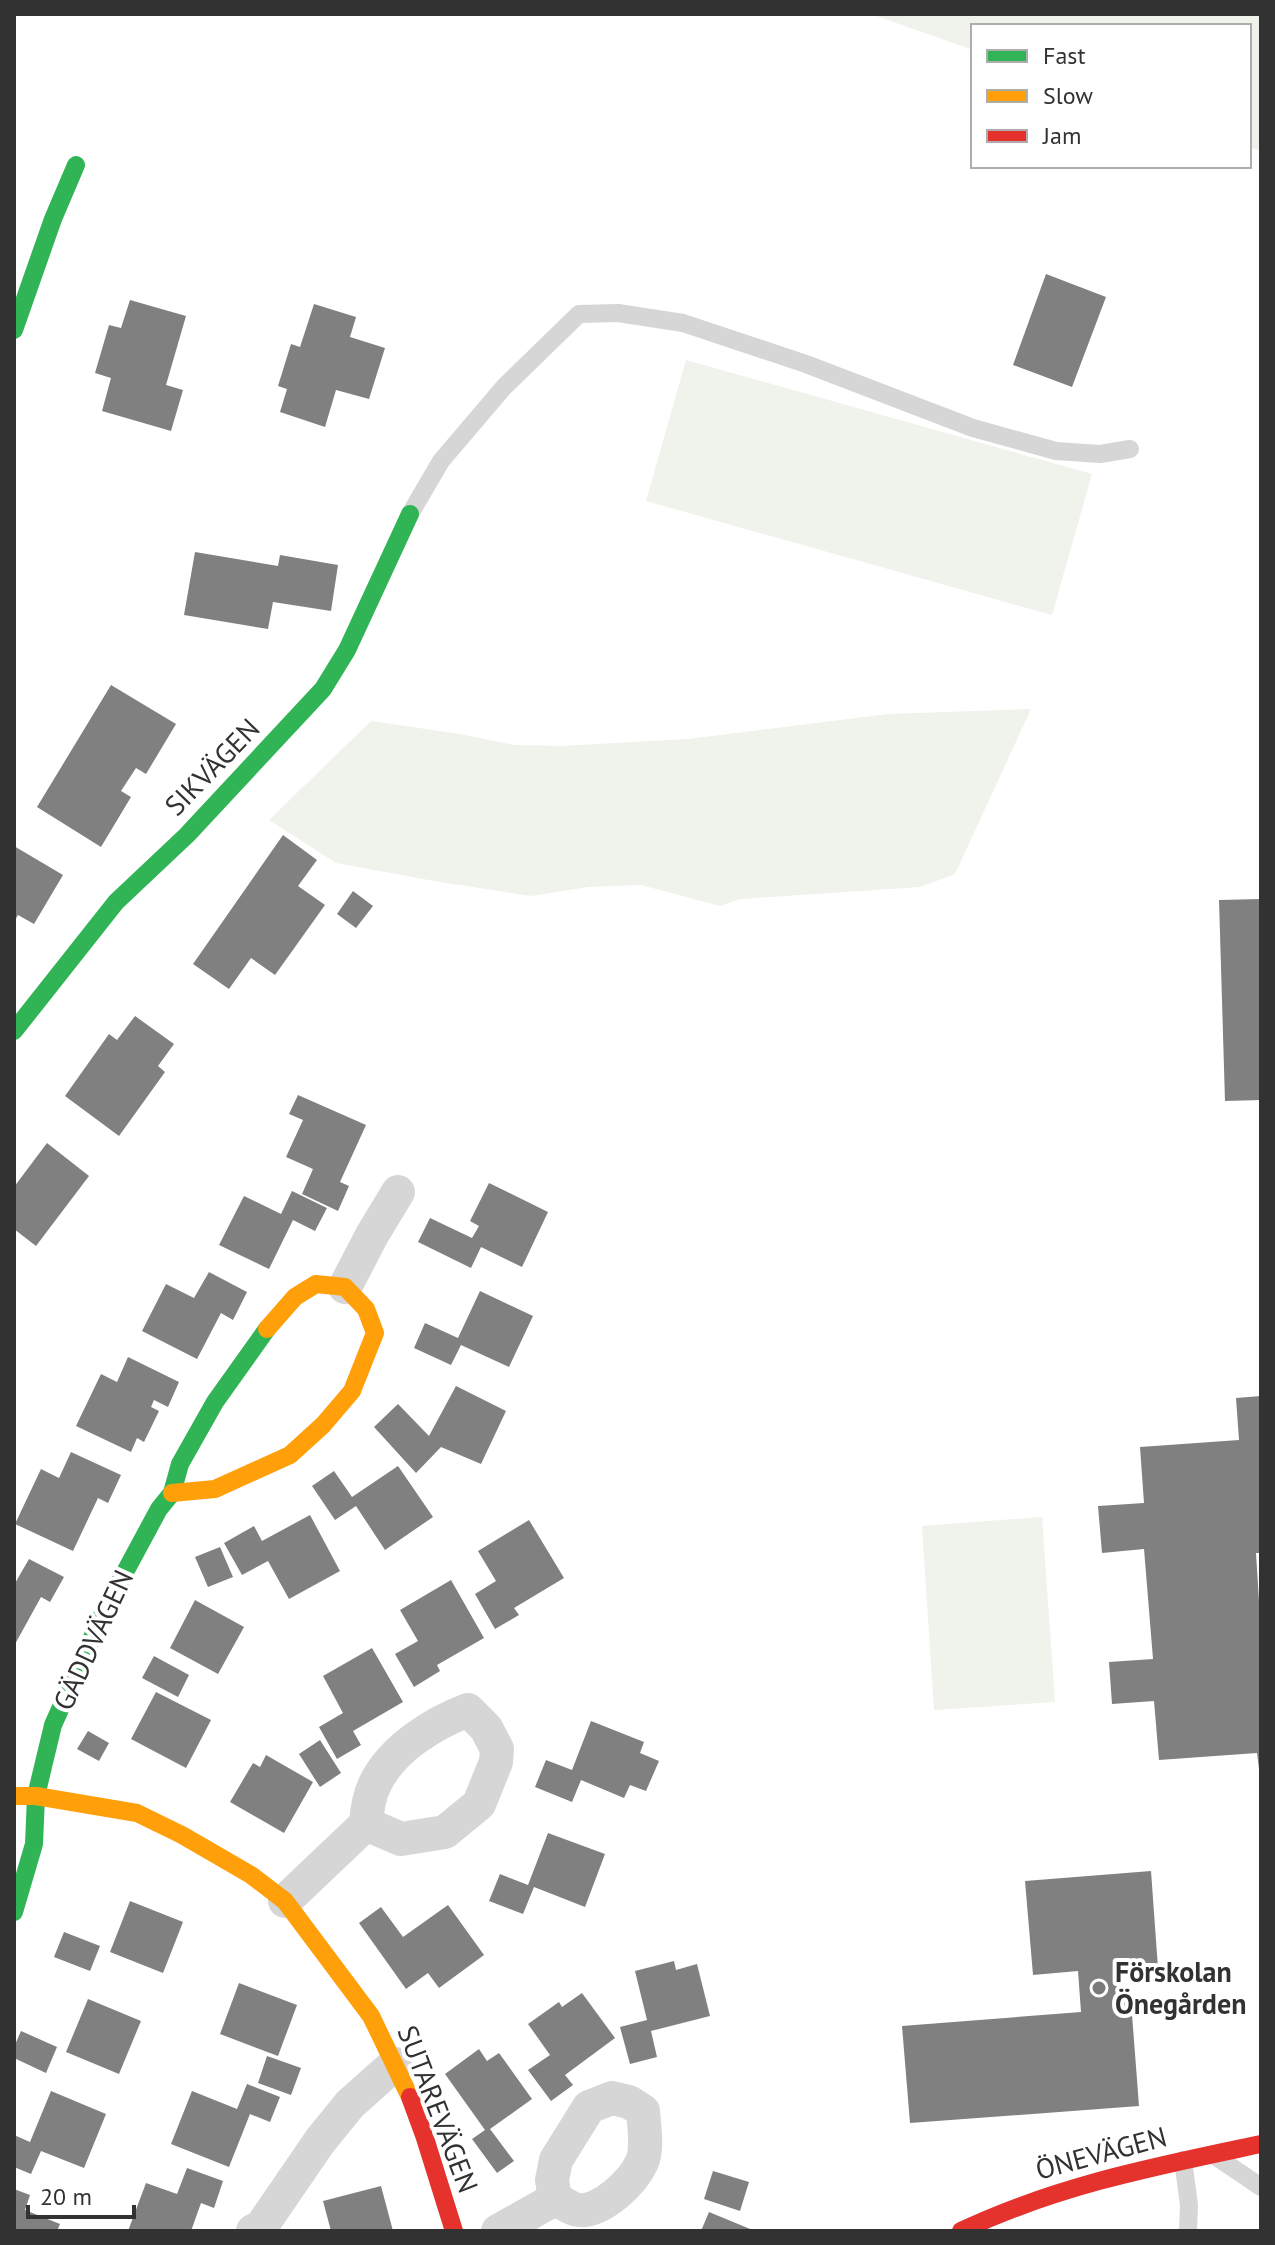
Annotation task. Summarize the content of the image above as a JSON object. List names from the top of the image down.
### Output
{
  "streets": {
    "street": [
      "SIKVÄGEN",
      "GÄDDVÄGEN",
      "SUTAREVÄGEN",
      "ÖNEVÄGEN"
    ]
  },
  "crossings": [
    ["GÄDDVÄGEN", "SUTAREVÄGEN"]
  ],
  "places": ["Förskolan Önegården"],
  "legend": ["Fast", "Slow", "Jam"],
  "scale_bar": "20 m"
}
